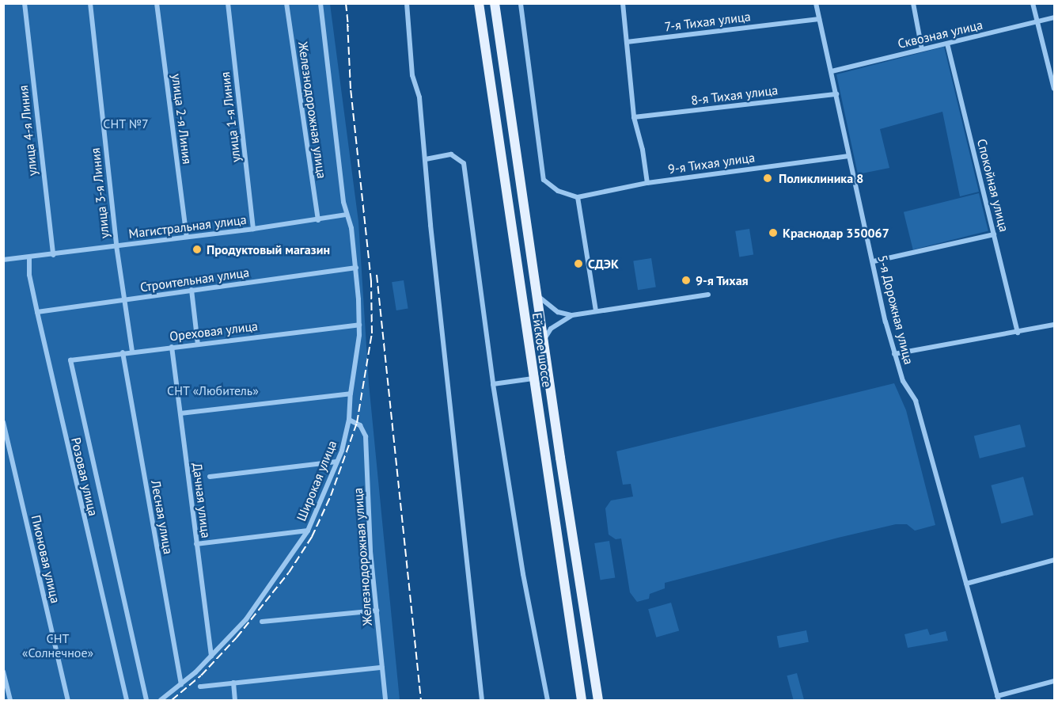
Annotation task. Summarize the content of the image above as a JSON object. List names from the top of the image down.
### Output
{
  "streets": {
    "main road": ["Ейское шоссе"],
    "street": [
      "7-я Тихая улица",
      "Сквозная улица",
      "8-я Тихая улица",
      "Железнодорожная улица",
      "улица 1-я Линия",
      "улица 2-я Линия",
      "улица 4-я Линия",
      "9-я Тихая улица",
      "Спокойная улица",
      "улица 3-я Линия",
      "Магистральная улица",
      "Строительная улица",
      "5-я Дорожная улица",
      "Ореховая улица",
      "Розовая улица",
      "Широкая улица",
      "Дачная улица",
      "Лесная улица",
      "Пионовая улица"
    ]
  },
  "crossings": [
    ["7-я Тихая улица", "5-я Дорожная улица"],
    ["Сквозная улица", "Спокойная улица"],
    ["Сквозная улица", "5-я Дорожная улица"],
    ["8-я Тихая улица", "5-я Дорожная улица"],
    ["Железнодорожная улица", "Магистральная улица"],
    ["Железнодорожная улица", "Широкая улица"],
    ["улица 1-я Линия", "Магистральная улица"],
    ["улица 2-я Линия", "Магистральная улица"],
    ["улица 4-я Линия", "Магистральная улица"],
    ["9-я Тихая улица", "5-я Дорожная улица"],
    ["улица 3-я Линия", "Магистральная улица"],
    ["улица 3-я Линия", "Строительная улица"],
    ["улица 3-я Линия", "Ореховая улица"],
    ["Магистральная улица", "Розовая улица"],
    ["Магистральная улица", "Широкая улица"],
    ["Строительная улица", "Розовая улица"],
    ["Строительная улица", "Широкая улица"],
    ["Ореховая улица", "Широкая улица"],
    ["Ореховая улица", "Дачная улица"],
    ["Ореховая улица", "Лесная улица"],
    ["Широкая улица", "Дачная улица"],
    ["Широкая улица", "Лесная улица"]
  ],
  "parks": ["СНТ №7", "СНТ «Любитель»", "СНТ «Солнечное»"],
  "places": [
    "Поликлиника 8",
    "Краснодар 350067",
    "Продуктовый магазин",
    "СДЭК",
    "9-я Тихая"
  ]
}
